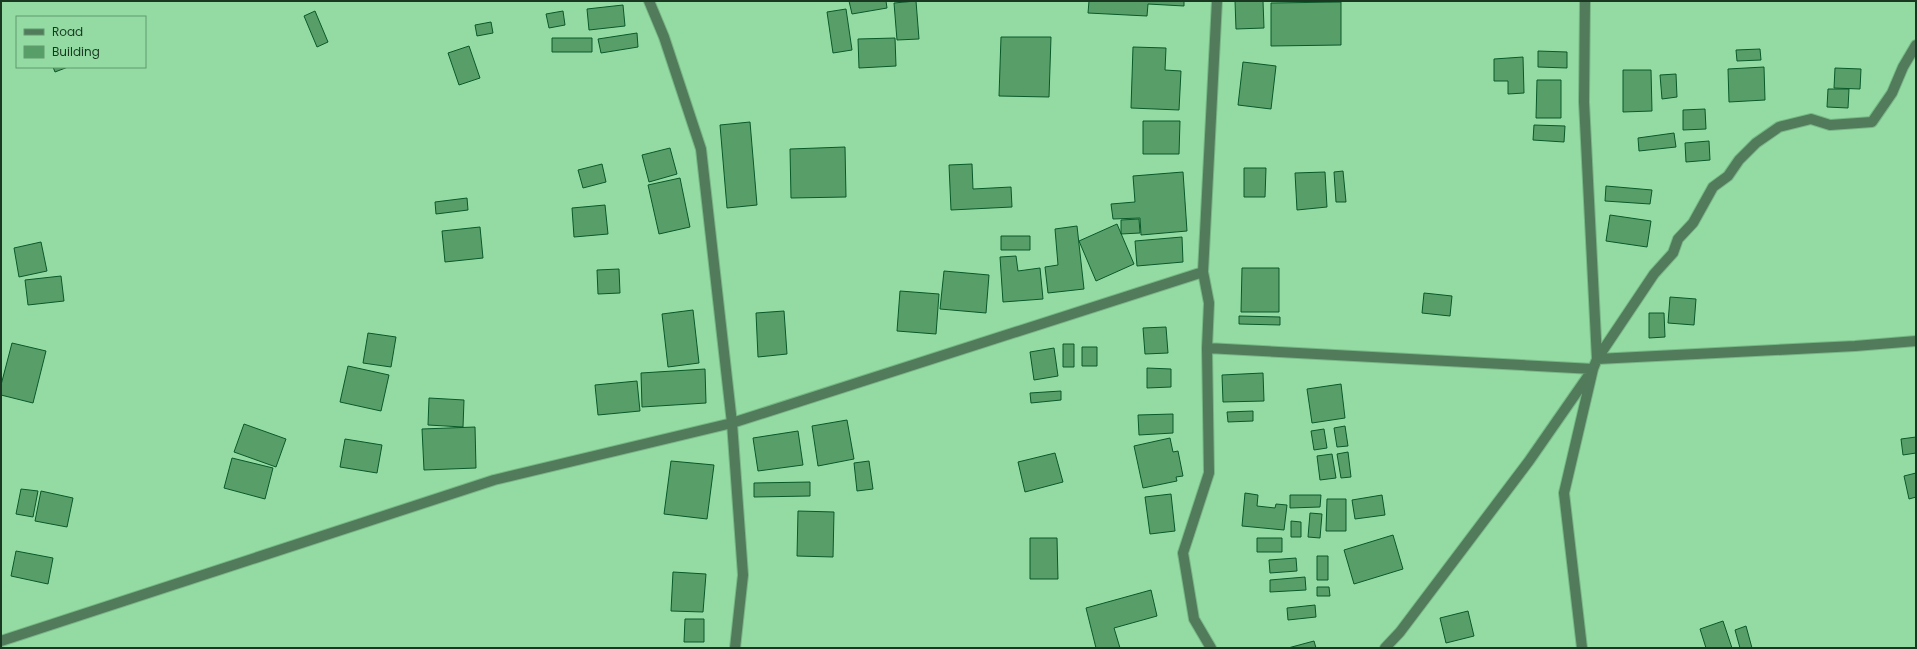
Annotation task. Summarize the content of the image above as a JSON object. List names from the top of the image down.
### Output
{
  "legend": ["Road", "Building"]
}
